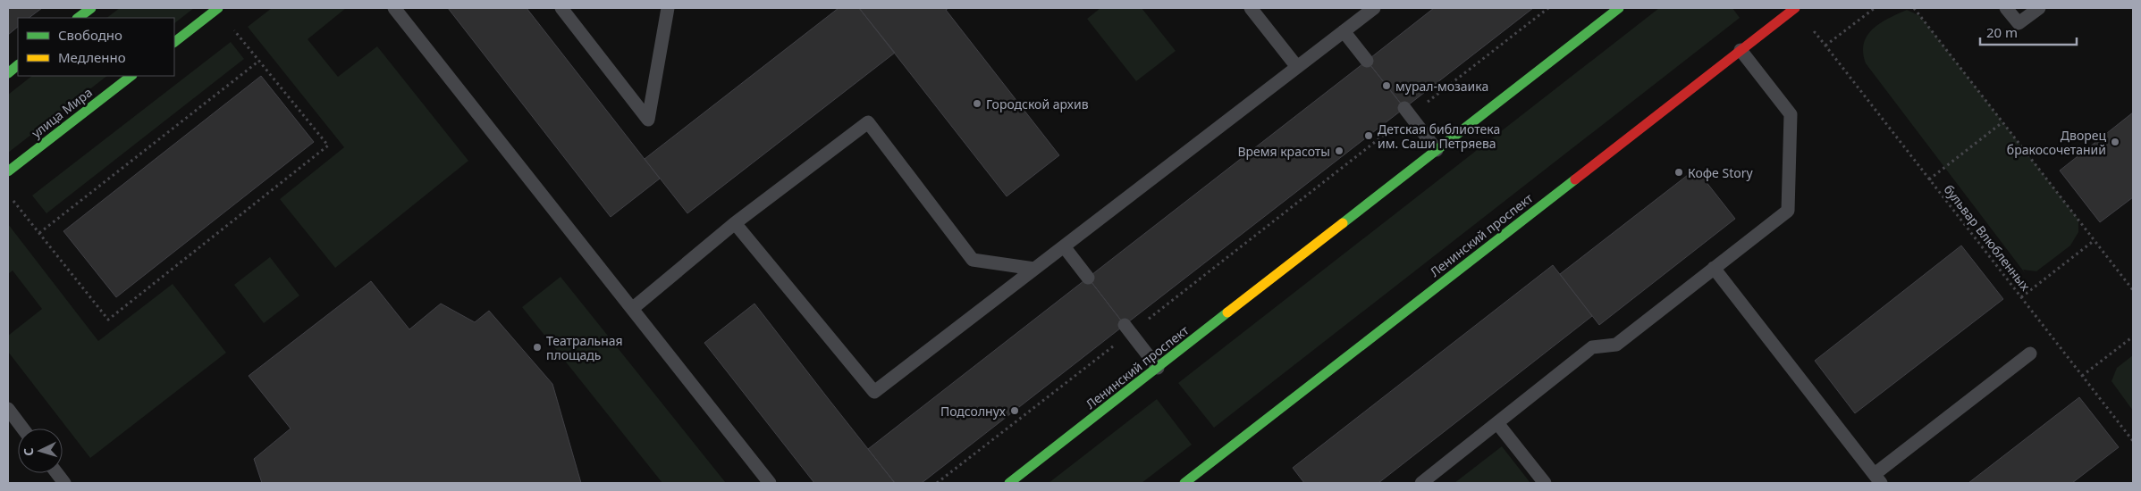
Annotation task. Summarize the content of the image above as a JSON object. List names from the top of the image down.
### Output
{
  "streets": {
    "main road": ["улица Мира", "Ленинский проспект"],
    "path": ["бульвар Влюбленных"]
  },
  "places": [
    "мурал-мозаика",
    "Городской архив",
    "Детская библиотека им. Саши Петряева",
    "Дворец бракосочетаний",
    "Время красоты",
    "Кофе Story",
    "Театральная площадь",
    "Подсолнух"
  ],
  "legend": ["Свободно", "Медленно"],
  "scale_bar": "20 m",
  "north": "left"
}
